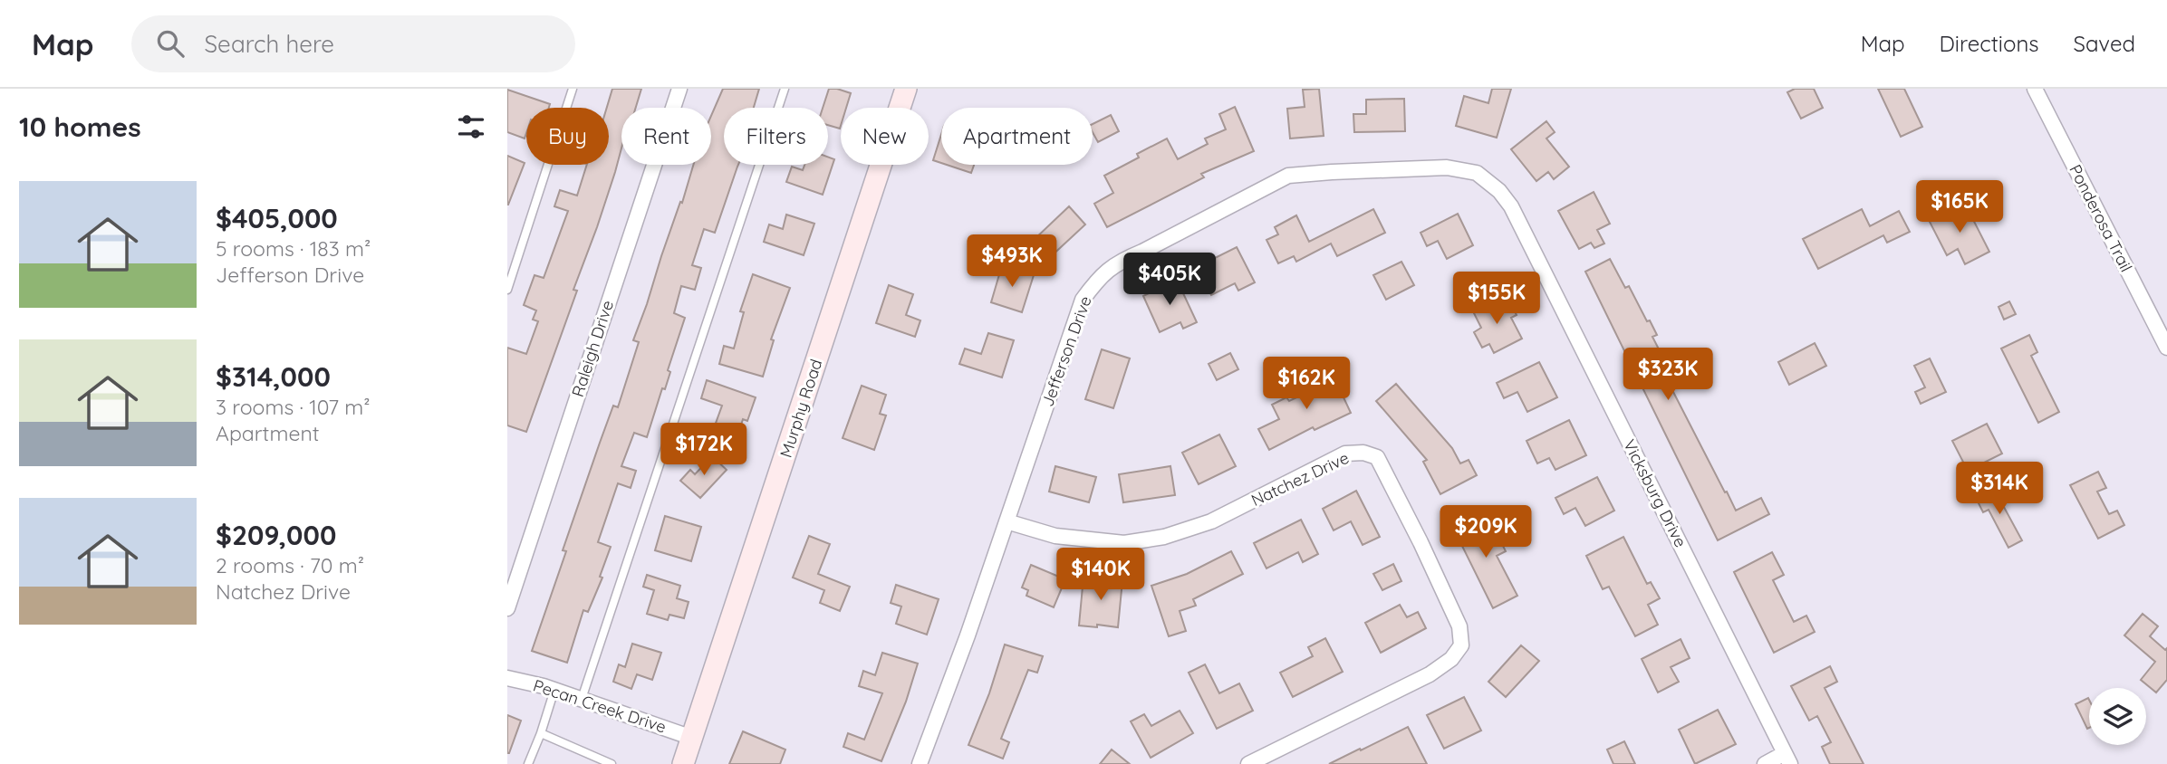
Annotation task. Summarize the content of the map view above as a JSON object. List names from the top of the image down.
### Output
{
  "streets": {
    "main road": ["Murphy Road"],
    "street": [
      "Ponderosa Trail",
      "Raleigh Drive",
      "Jefferson Drive",
      "Natchez Drive",
      "Vicksburg Drive",
      "Pecan Creek Drive"
    ]
  },
  "crossings": [
    ["Jefferson Drive", "Natchez Drive"],
    ["Jefferson Drive", "Vicksburg Drive"],
    ["Murphy Road", "Pecan Creek Drive"]
  ],
  "page": {
    "header": "Map",
    "search": "Search here",
    "nav": ["Map", "Directions", "Saved"],
    "heading": "10 homes",
    "chip": [
      "Buy",
      "Rent",
      "Filters",
      "New",
      "Apartment"
    ],
    "list": [
      {
        "name": "$405,000",
        "note": "5 rooms · 183 m² · Jefferson Drive"
      },
      {
        "name": "$314,000",
        "note": "3 rooms · 107 m² · Apartment"
      },
      {
        "name": "$209,000",
        "note": "2 rooms · 70 m² · Natchez Drive"
      }
    ],
    "price": [
      "$165K",
      "$493K",
      "$405K",
      "$155K",
      "$323K",
      "$162K",
      "$172K",
      "$314K",
      "$209K",
      "$140K"
    ]
  }
}
